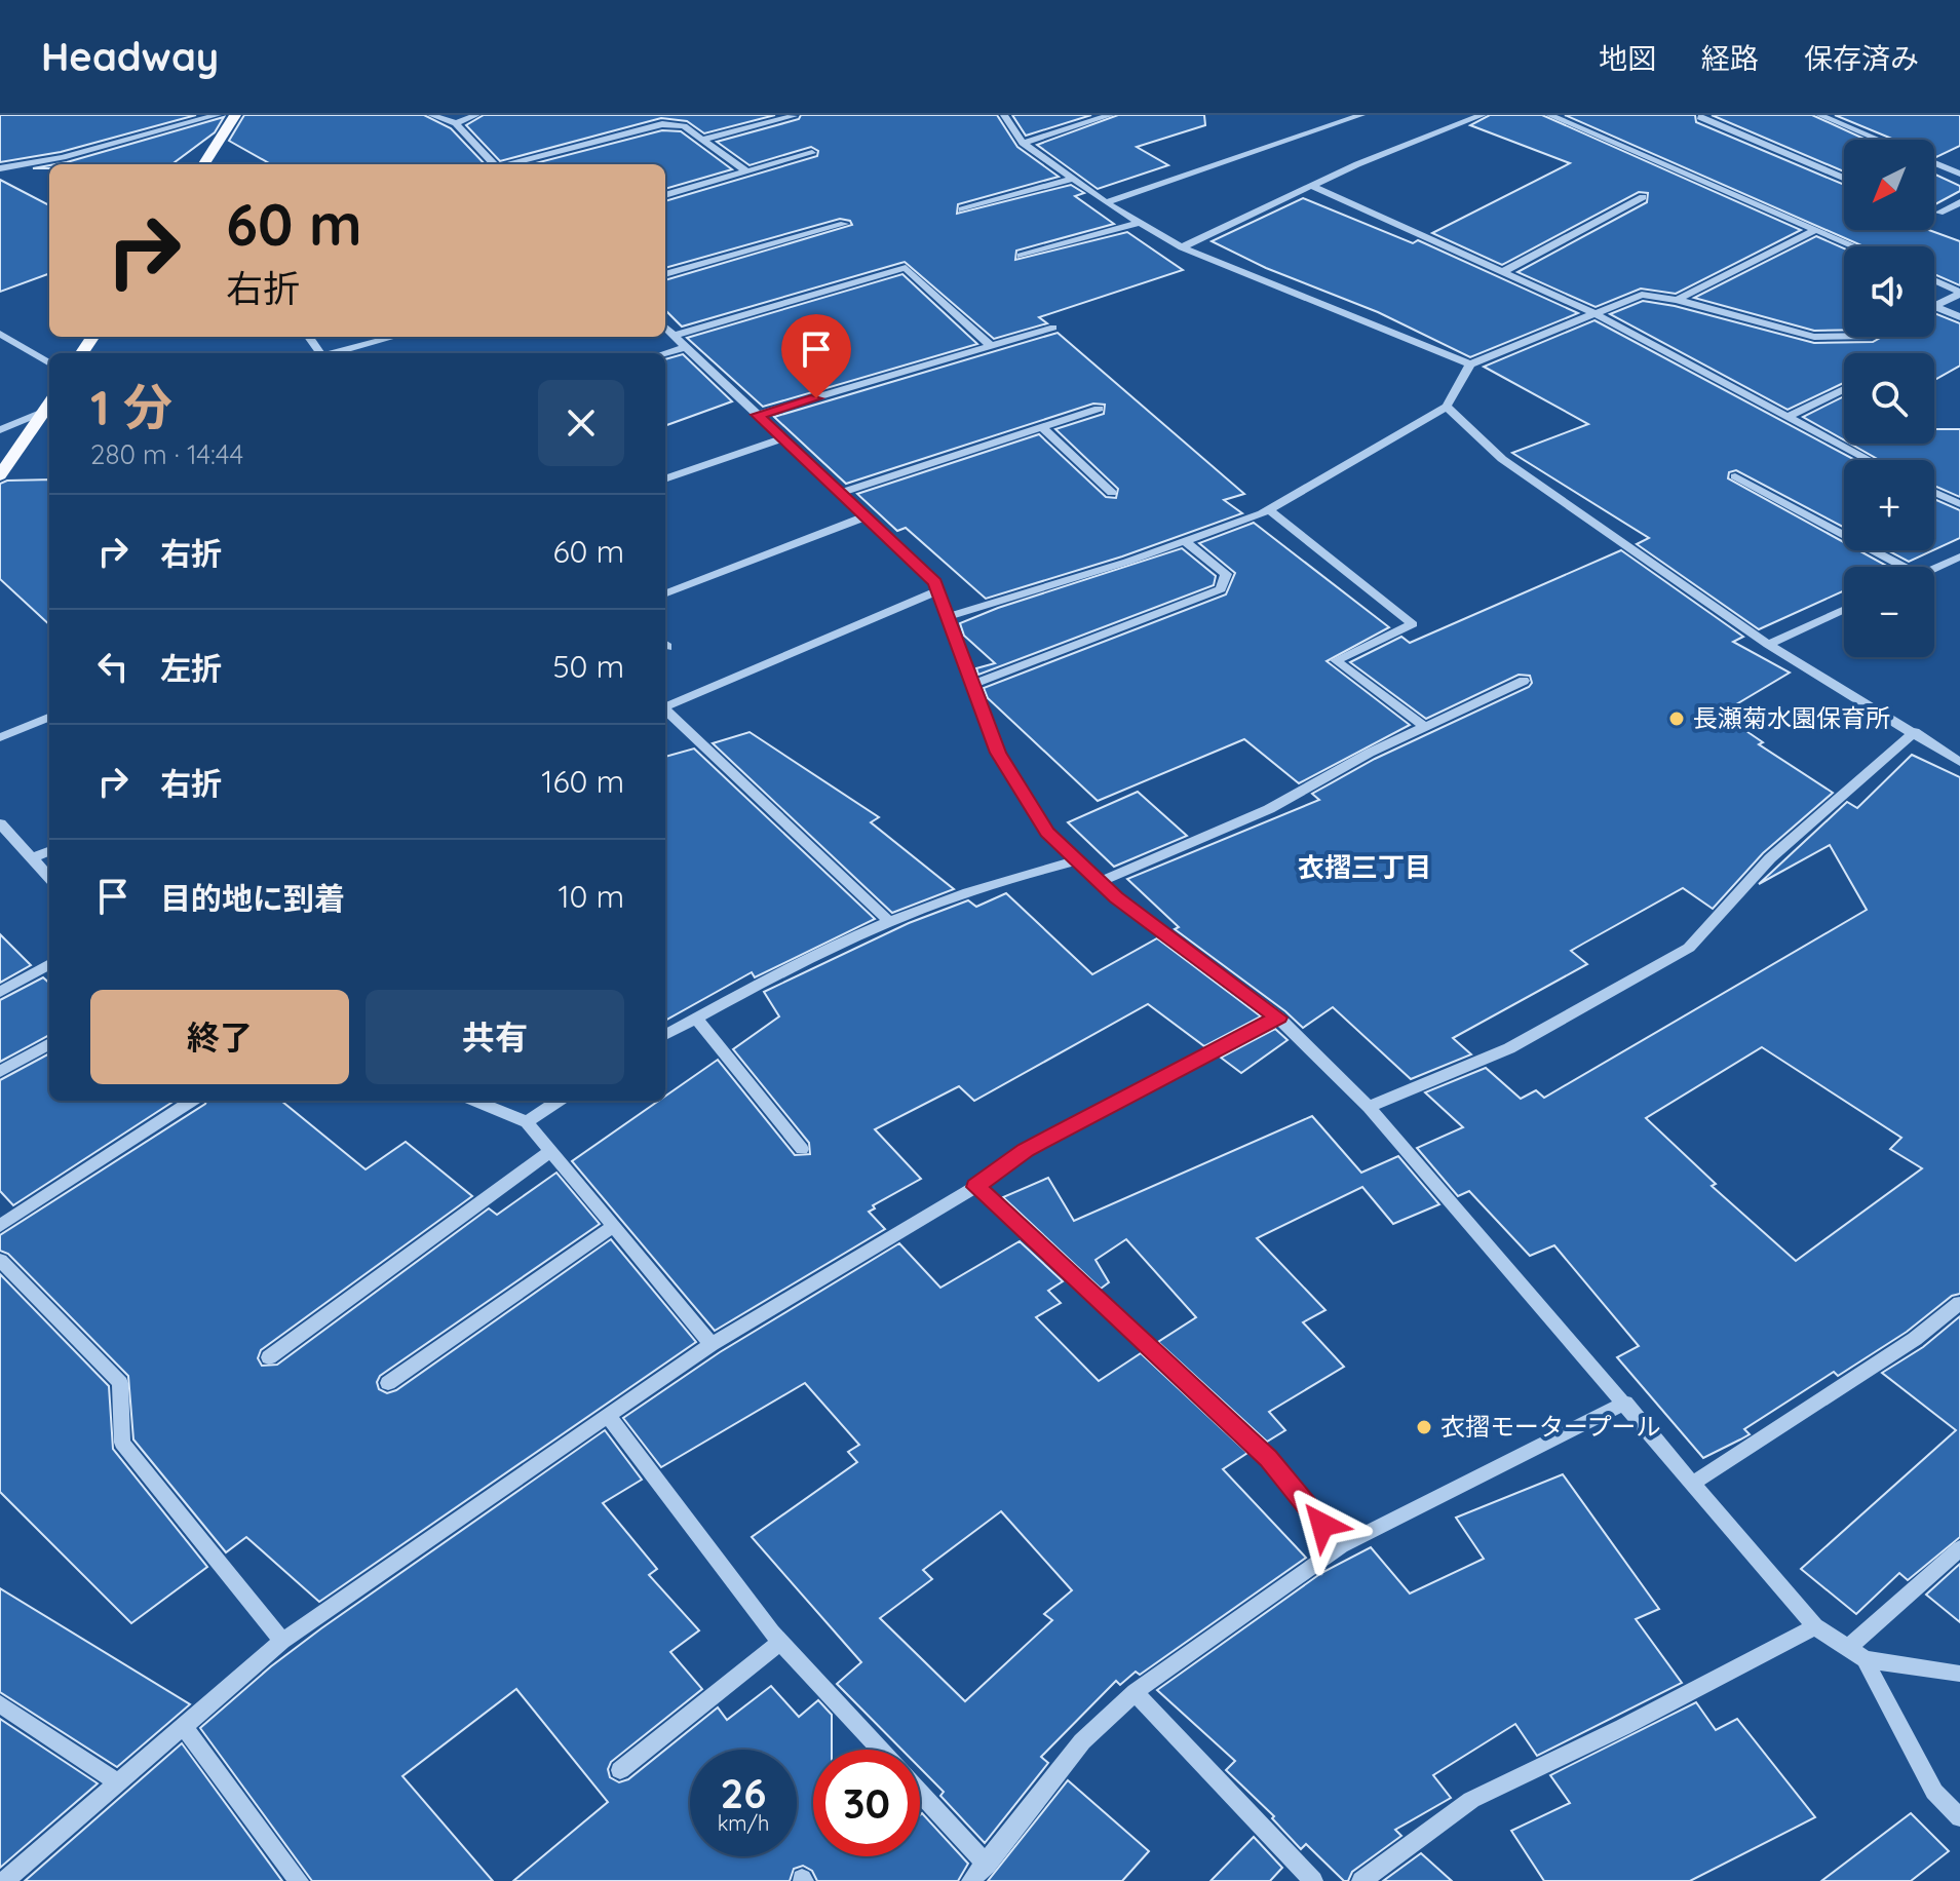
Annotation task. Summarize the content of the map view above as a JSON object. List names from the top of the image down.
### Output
{
  "districts": ["衣摺三丁目"],
  "places": ["長瀬菊水園保育所", "衣摺モータープール"],
  "north": "bottom left",
  "page": {
    "header": "Headway",
    "nav": ["地図", "経路", "保存済み"],
    "map_buttons": ["+", "−"],
    "turn": ["60 m", "右折"],
    "heading": ["1 分", "280 m · 14:44"],
    "list": [
      {
        "name": "右折",
        "value": "60 m"
      },
      {
        "name": "左折",
        "value": "50 m"
      },
      {
        "name": "右折",
        "value": "160 m"
      },
      {
        "name": "目的地に到着",
        "value": "10 m"
      }
    ],
    "buttons": ["終了", "共有"],
    "speed": "26 km/h",
    "limit": "30"
  }
}
